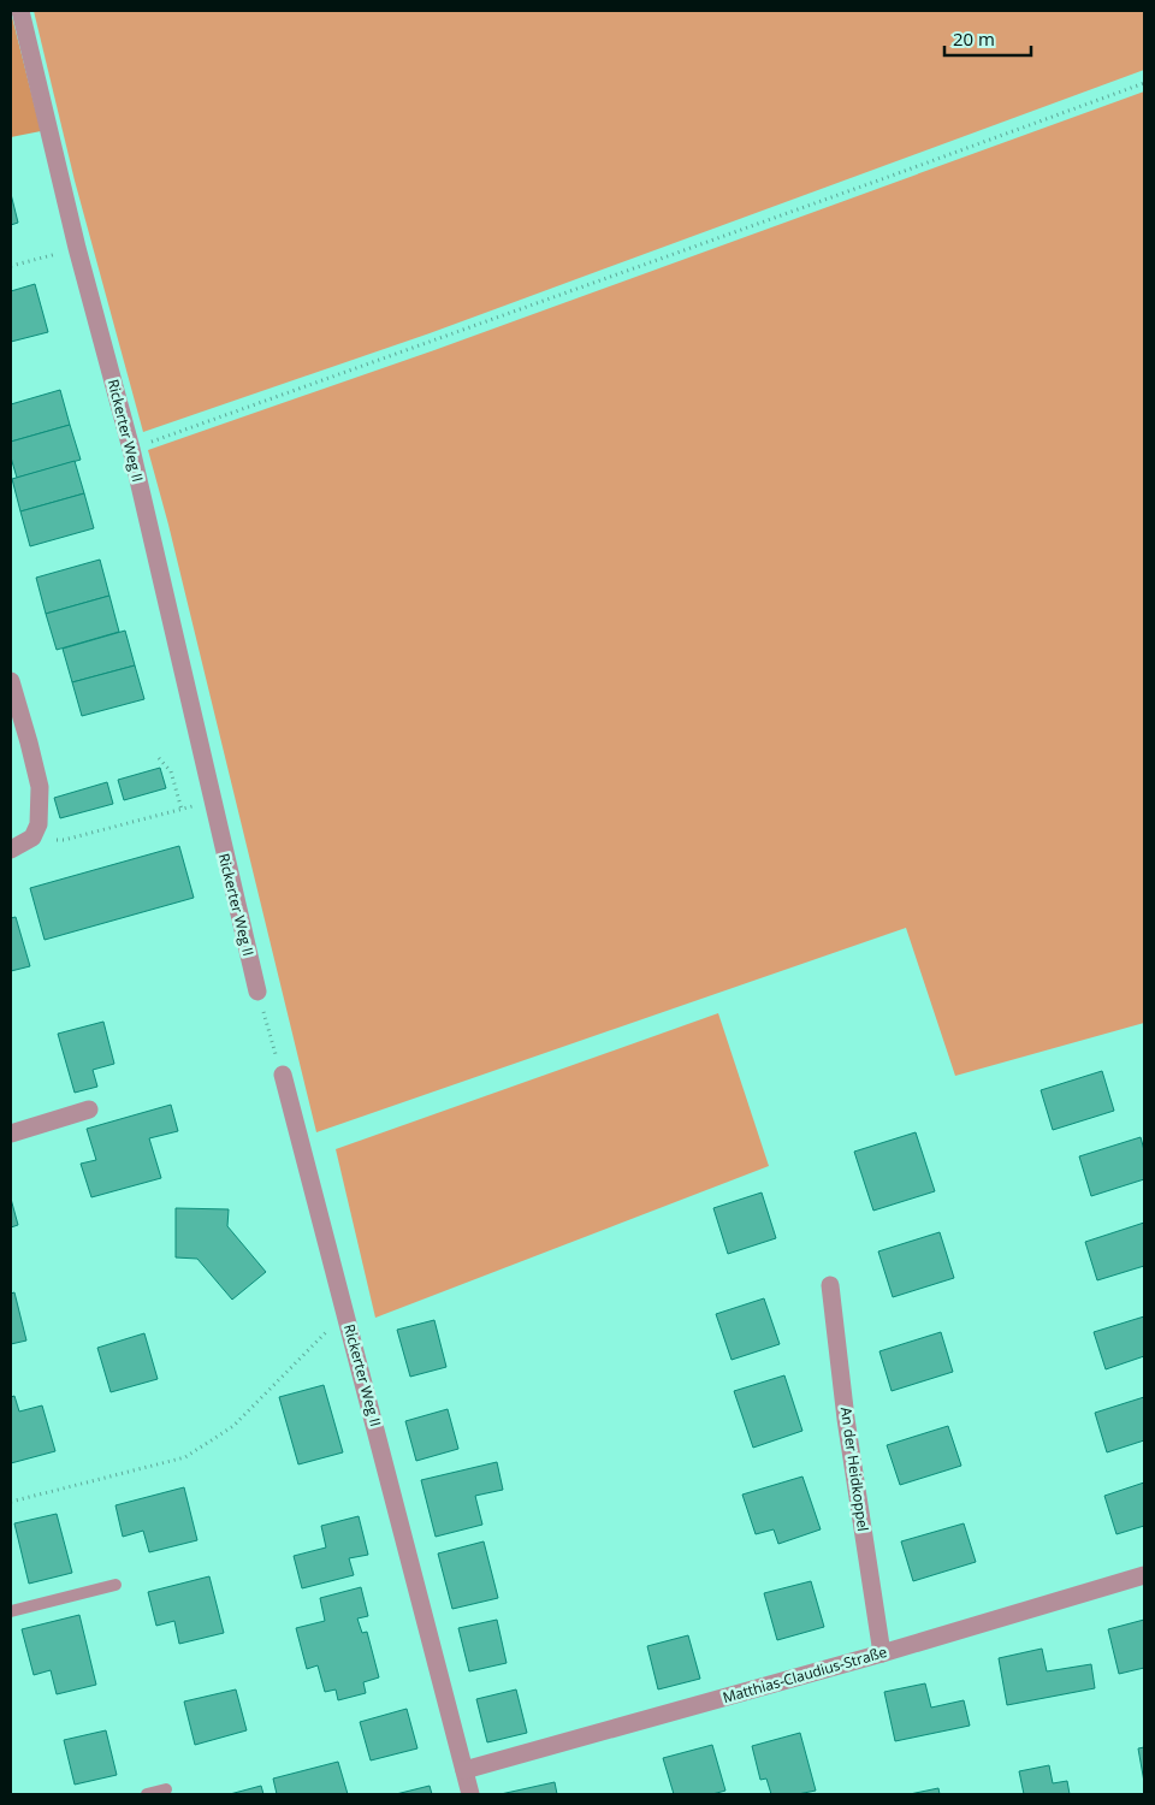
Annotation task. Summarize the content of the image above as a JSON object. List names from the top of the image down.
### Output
{
  "streets": {
    "street": ["Rickerter Weg II", "An der Heidkoppel", "Matthias-Claudius-Straße"]
  },
  "crossings": [
    ["Rickerter Weg II", "Matthias-Claudius-Straße"],
    ["An der Heidkoppel", "Matthias-Claudius-Straße"]
  ],
  "scale_bar": "20 m"
}
